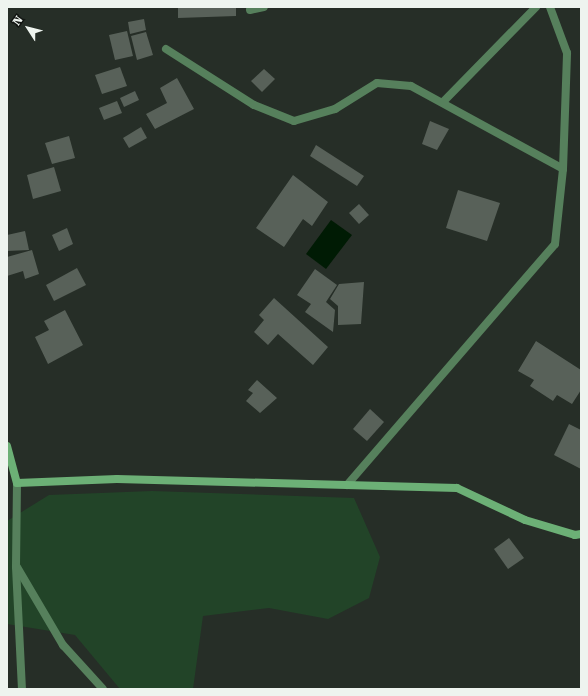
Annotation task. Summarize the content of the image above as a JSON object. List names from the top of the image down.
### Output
{
  "north": "top left"
}
